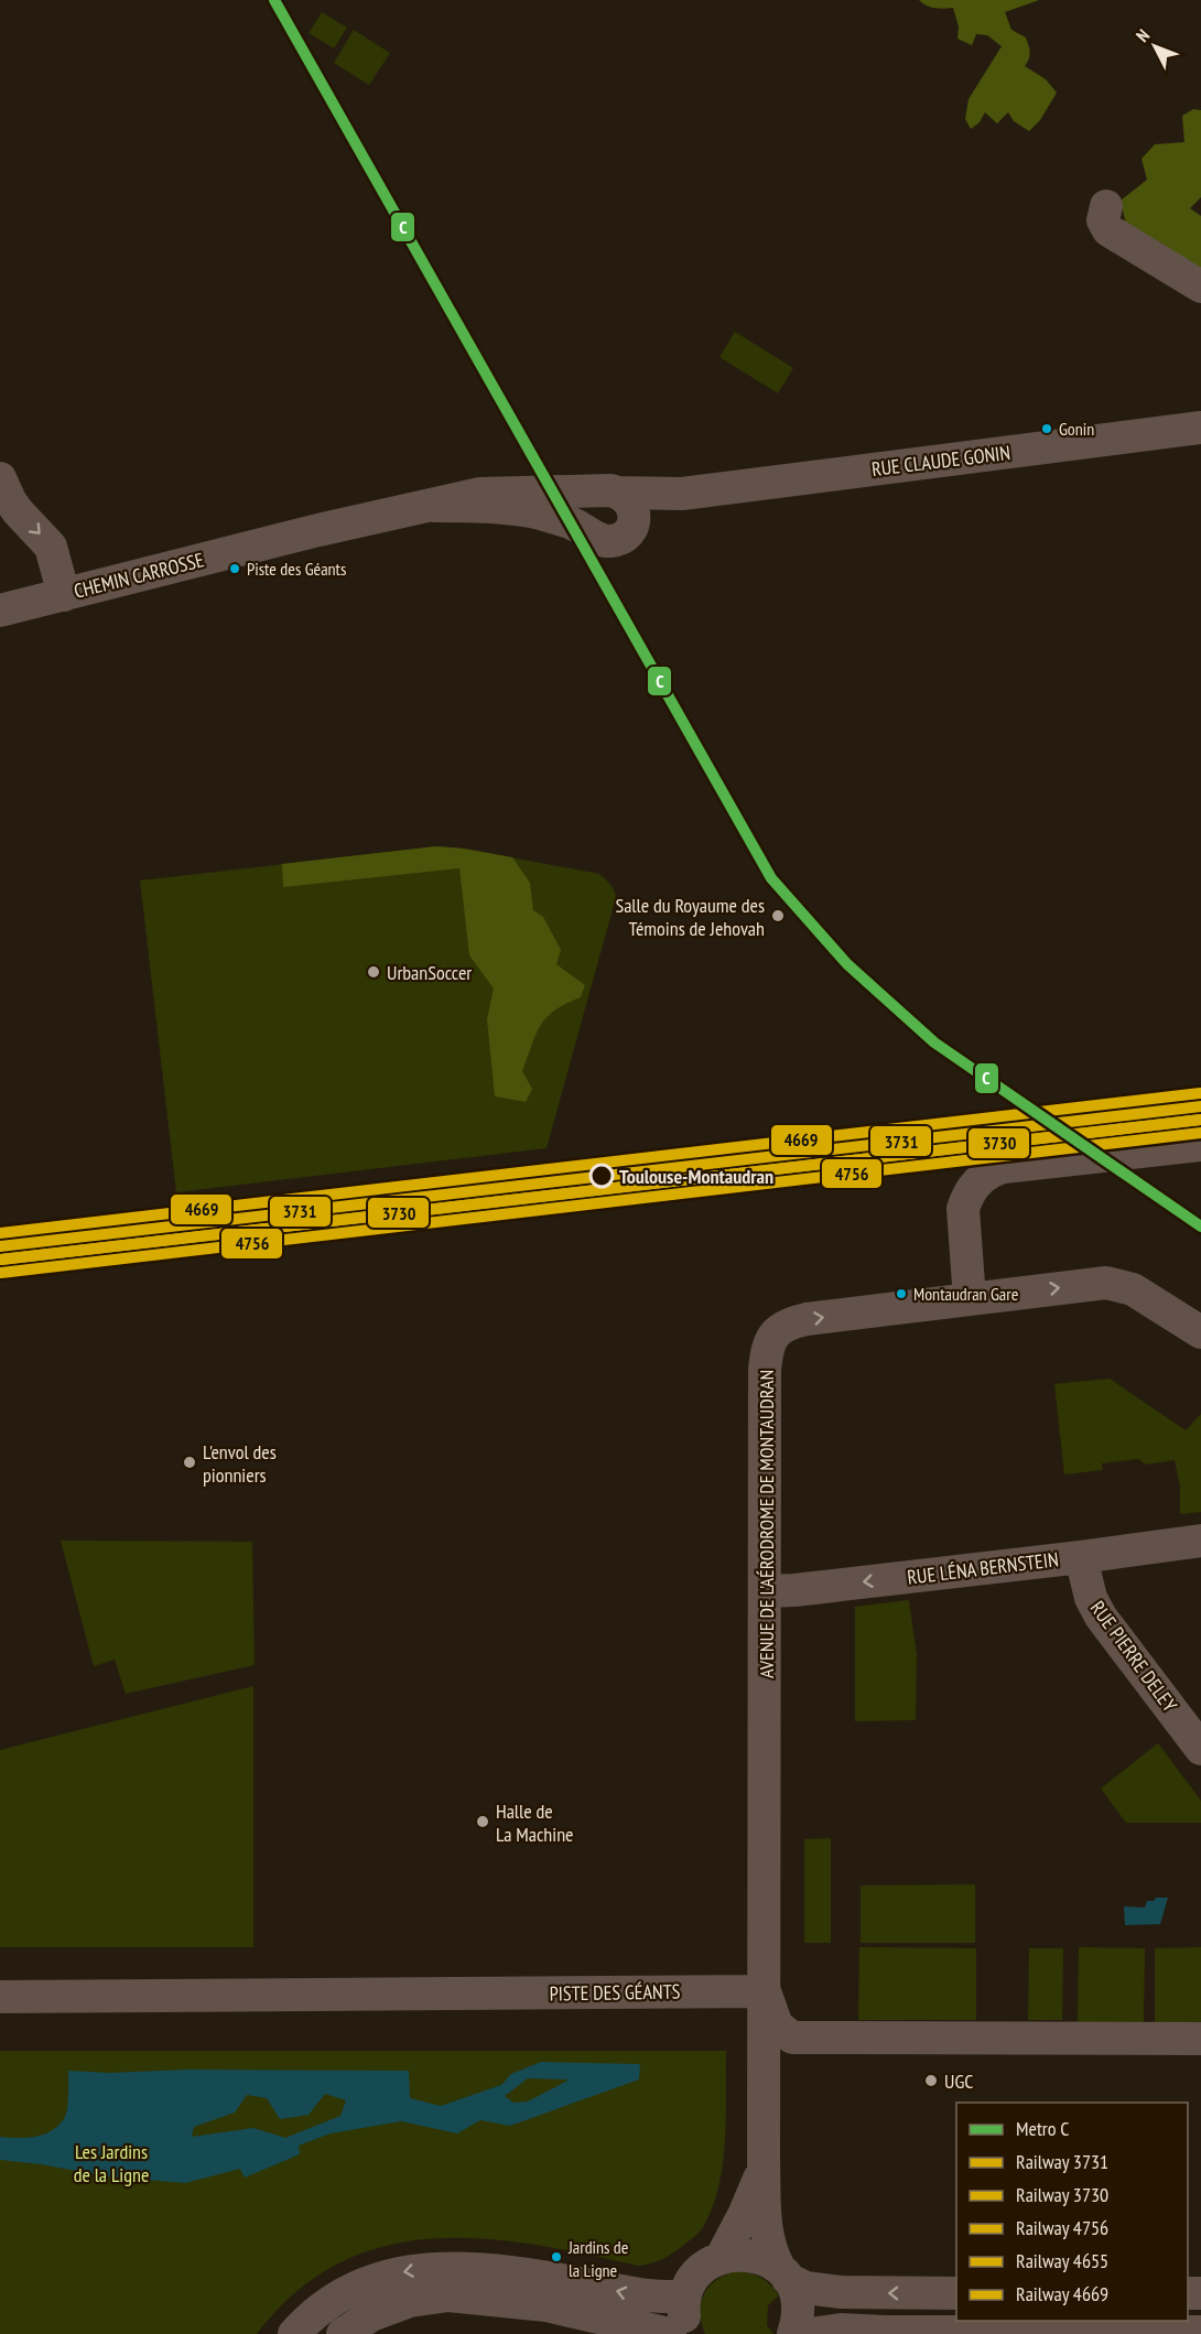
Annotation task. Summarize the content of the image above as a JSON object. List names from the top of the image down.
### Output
{
  "streets": {
    "street": [
      "RUE CLAUDE GONIN",
      "CHEMIN CARROSSE",
      "AVENUE DE L'AÉRODROME DE MONTAUDRAN",
      "RUE LÉNA BERNSTEIN",
      "RUE PIERRE DELEY",
      "PISTE DES GÉANTS"
    ]
  },
  "crossings": [
    ["RUE CLAUDE GONIN", "CHEMIN CARROSSE"],
    ["AVENUE DE L'AÉRODROME DE MONTAUDRAN", "RUE LÉNA BERNSTEIN"],
    ["AVENUE DE L'AÉRODROME DE MONTAUDRAN", "PISTE DES GÉANTS"],
    ["RUE LÉNA BERNSTEIN", "RUE PIERRE DELEY"]
  ],
  "one_way": ["RUE LÉNA BERNSTEIN"],
  "parks": ["Les Jardins de la Ligne"],
  "places": [
    "Gonin",
    "Piste des Géants",
    "Salle du Royaume des Témoins de Jehovah",
    "UrbanSoccer",
    "Toulouse-Montaudran",
    "Montaudran Gare",
    "L'envol des pionniers",
    "Halle de La Machine",
    "UGC",
    "Jardins de la Ligne"
  ],
  "lines": [
    "metro line C",
    "rail line 4669",
    "rail line 3731",
    "rail line 3730",
    "rail line 4655",
    "rail line 4756"
  ],
  "legend": [
    "Metro C",
    "Railway 3731",
    "Railway 3730",
    "Railway 4756",
    "Railway 4655",
    "Railway 4669"
  ],
  "north": "top left"
}
